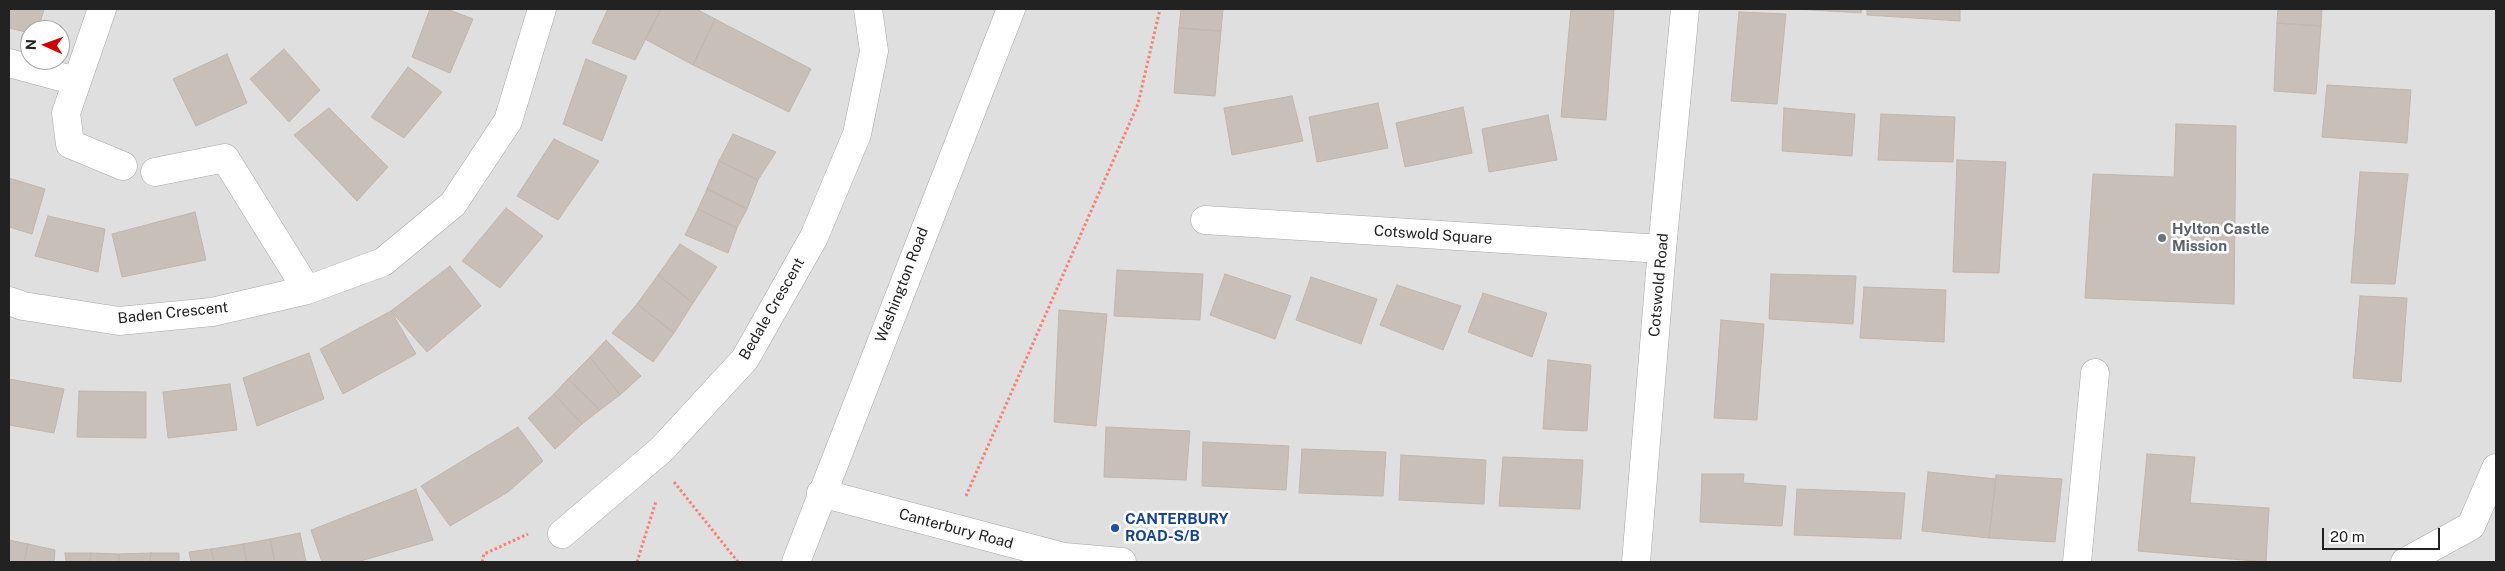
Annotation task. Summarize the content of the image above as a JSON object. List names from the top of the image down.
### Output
{
  "streets": {
    "street": [
      "Cotswold Square",
      "Washington Road",
      "Cotswold Road",
      "Bedale Crescent",
      "Baden Crescent",
      "Canterbury Road"
    ]
  },
  "crossings": [
    ["Cotswold Square", "Cotswold Road"],
    ["Washington Road", "Canterbury Road"]
  ],
  "places": ["Hylton Castle Mission", "CANTERBURY ROAD-S/B"],
  "scale_bar": "20 m",
  "north": "left"
}
